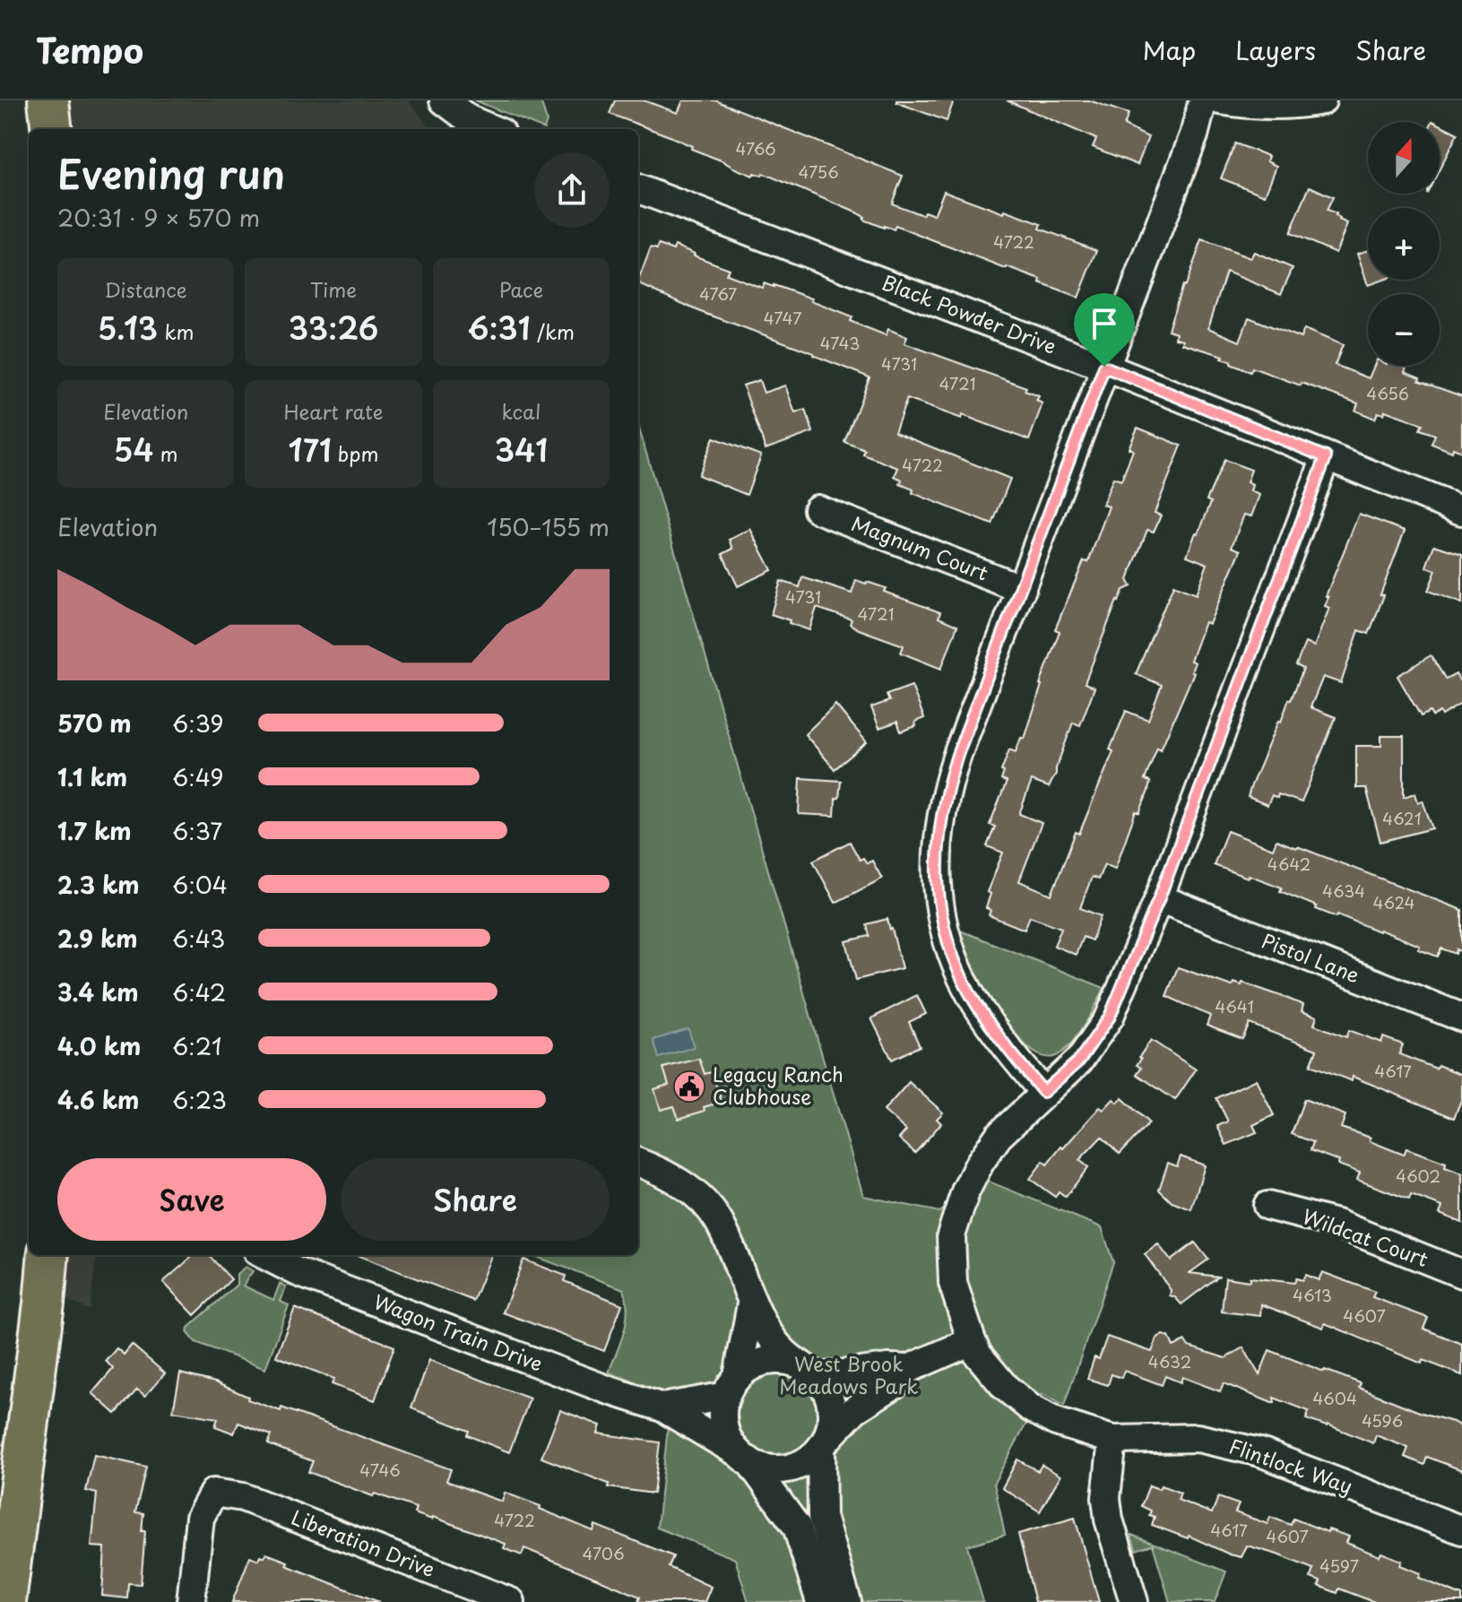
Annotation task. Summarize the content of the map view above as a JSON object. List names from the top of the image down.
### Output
{
  "streets": {
    "street": [
      "Black Powder Drive",
      "Magnum Court",
      "Pistol Lane",
      "Wildcat Court",
      "Wagon Train Drive",
      "Flintlock Way",
      "Liberation Drive"
    ]
  },
  "crossings": [
    ["Black Powder Drive", "Flintlock Way"],
    ["Pistol Lane", "Flintlock Way"]
  ],
  "parks": ["West Brook Meadows Park"],
  "places": {
    "public building": ["Legacy Ranch Clubhouse"]
  },
  "house_numbers": [
    "4766",
    "4756",
    "4722",
    "4767",
    "4747",
    "4743",
    "4731",
    "4721",
    "4656",
    "4722",
    "4731",
    "4721",
    "4621",
    "4642",
    "4634",
    "4624",
    "4641",
    "4617",
    "4602",
    "4613",
    "4607",
    "4632",
    "4604",
    "4596",
    "4746",
    "4722",
    "4617",
    "4607",
    "4706",
    "4597"
  ],
  "north": "top",
  "page": {
    "header": "Tempo",
    "nav": ["Map", "Layers", "Share"],
    "map_buttons": ["+", "−"],
    "heading": ["Evening run", "20:31 · 9 × 570 m"],
    "stats": [
      ["Distance", "5.13 km"],
      ["Time", "33:26"],
      ["Pace", "6:31 /km"],
      ["Elevation", "54 m"],
      ["Heart rate", "171 bpm"],
      ["kcal", "341"]
    ],
    "chart": ["Elevation", "150–155 m"],
    "list": [
      {
        "name": "570 m",
        "note": "6:39"
      },
      {
        "name": "1.1 km",
        "note": "6:49"
      },
      {
        "name": "1.7 km",
        "note": "6:37"
      },
      {
        "name": "2.3 km",
        "note": "6:04"
      },
      {
        "name": "2.9 km",
        "note": "6:43"
      },
      {
        "name": "3.4 km",
        "note": "6:42"
      },
      {
        "name": "4.0 km",
        "note": "6:21"
      },
      {
        "name": "4.6 km",
        "note": "6:23"
      }
    ],
    "buttons": ["Save", "Share"]
  }
}
